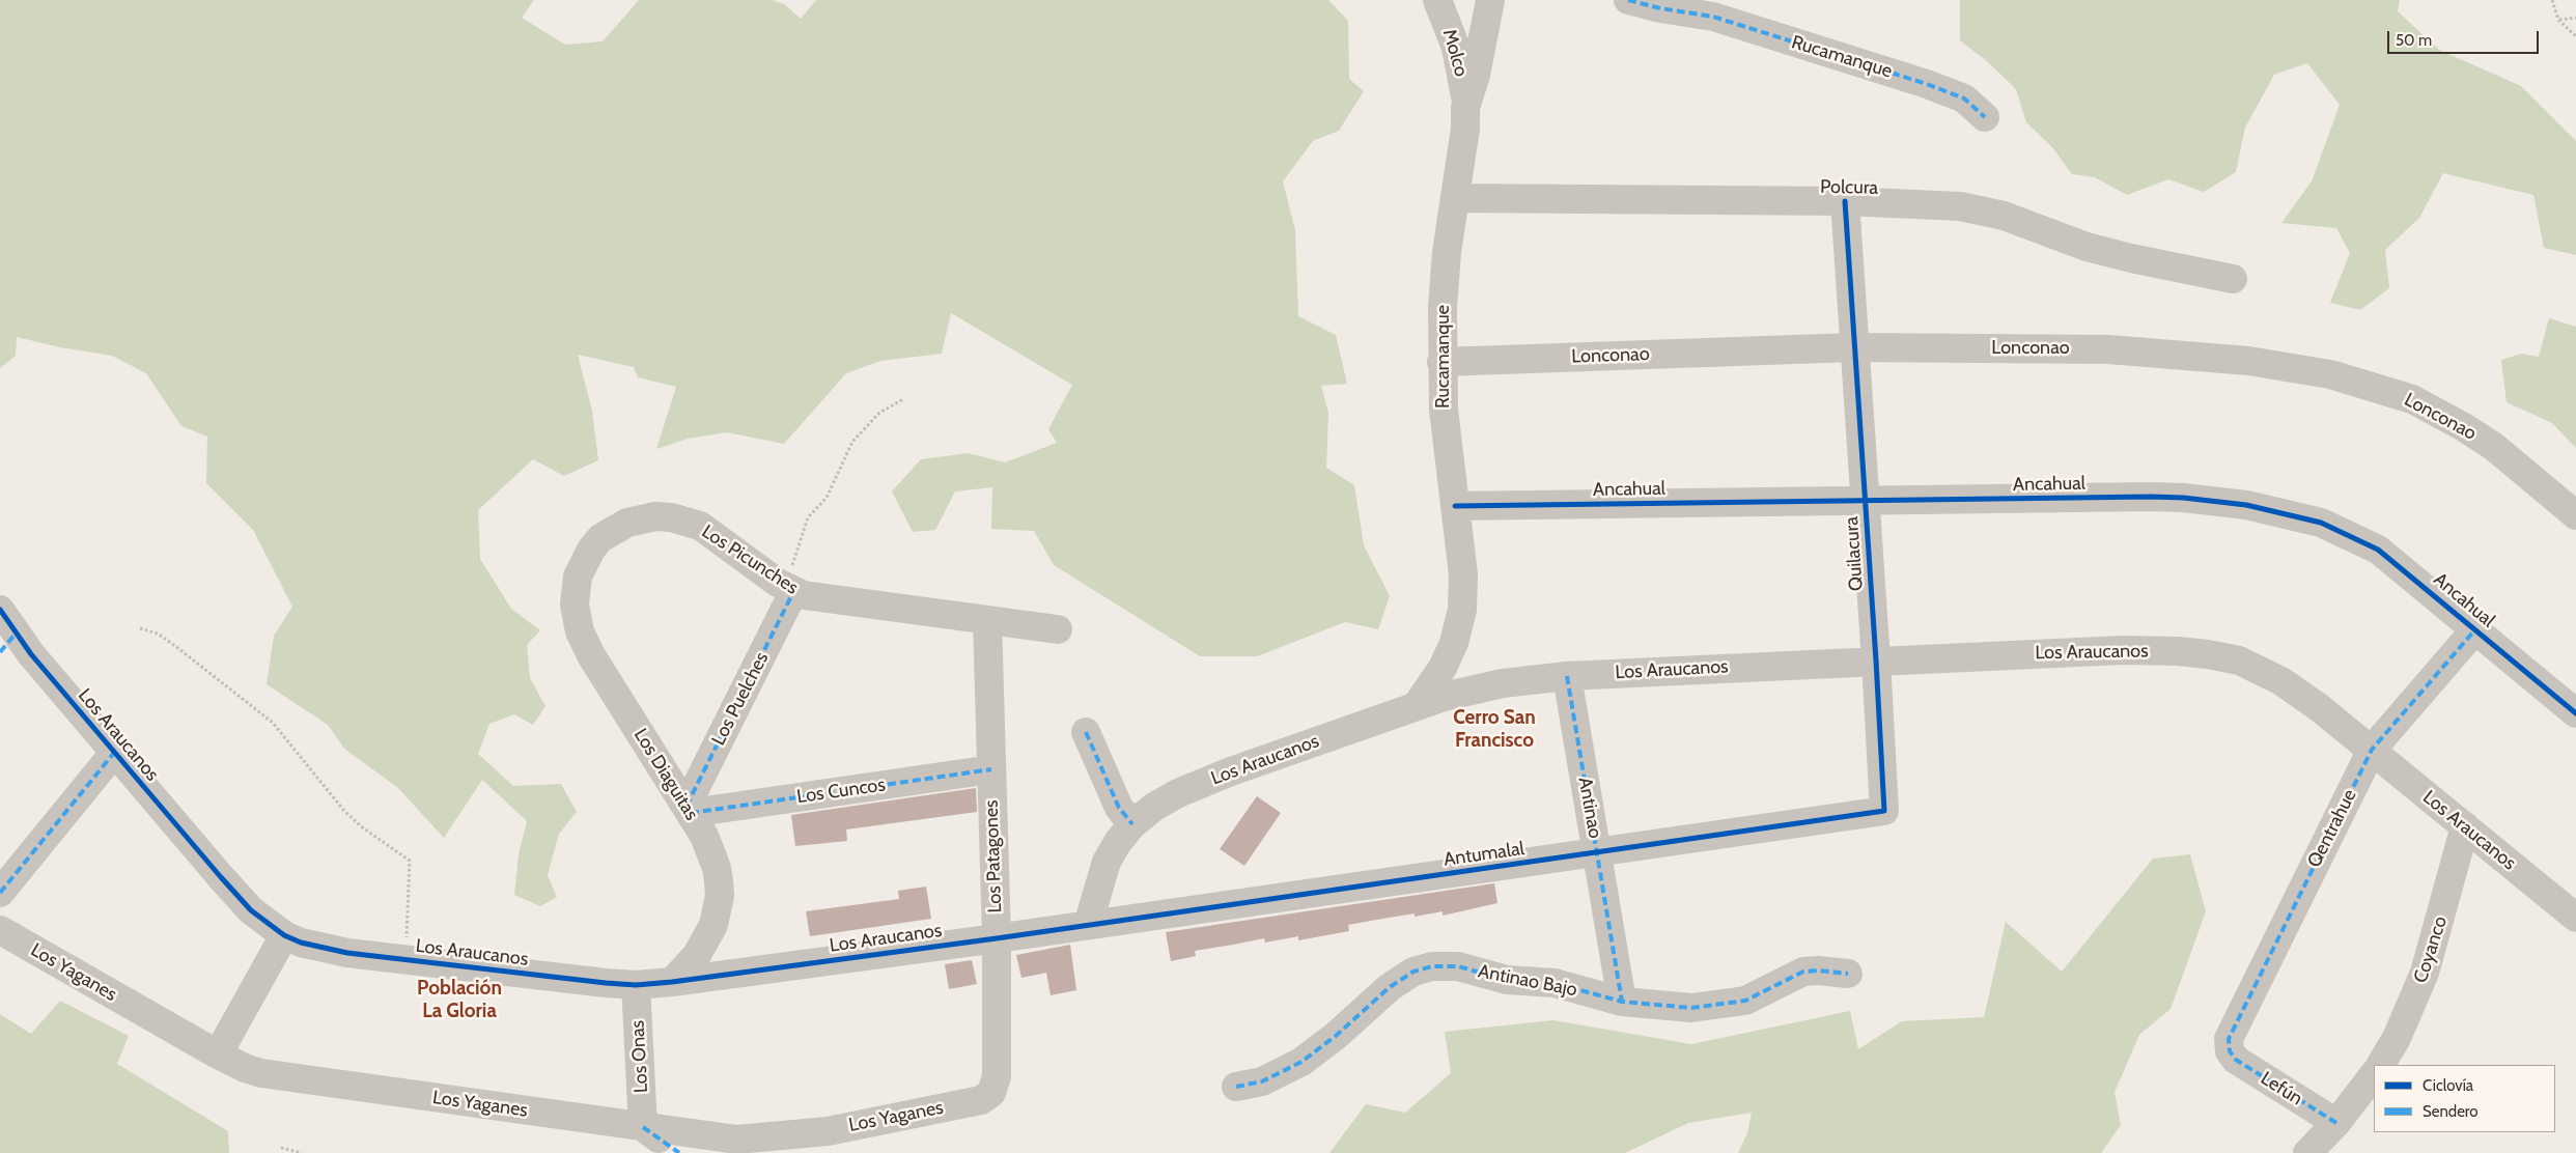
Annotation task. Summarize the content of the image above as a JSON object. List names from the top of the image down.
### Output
{
  "streets": {
    "street": [
      "Molco",
      "Rucamanque",
      "Polcura",
      "Lonconao",
      "Ancahual",
      "Quilacura",
      "Los Picunches",
      "Los Araucanos",
      "Los Puelches",
      "Los Diaguitas",
      "Los Cuncos",
      "Antinao",
      "Qentrahue",
      "Antumalal",
      "Los Patagones",
      "Coyanco",
      "Los Yaganes",
      "Antinao Bajo",
      "Los Onas",
      "Lefún"
    ]
  },
  "crossings": [
    ["Molco", "Rucamanque"],
    ["Rucamanque", "Polcura"],
    ["Rucamanque", "Lonconao"],
    ["Rucamanque", "Ancahual"],
    ["Rucamanque", "Los Araucanos"],
    ["Polcura", "Quilacura"],
    ["Lonconao", "Quilacura"],
    ["Ancahual", "Quilacura"],
    ["Ancahual", "Qentrahue"],
    ["Quilacura", "Los Araucanos"],
    ["Quilacura", "Antumalal"],
    ["Los Picunches", "Los Puelches"],
    ["Los Picunches", "Los Diaguitas"],
    ["Los Picunches", "Los Patagones"],
    ["Los Araucanos", "Los Diaguitas"],
    ["Los Araucanos", "Antinao"],
    ["Los Araucanos", "Qentrahue"],
    ["Los Araucanos", "Antumalal"],
    ["Los Araucanos", "Los Patagones"],
    ["Los Araucanos", "Coyanco"],
    ["Los Araucanos", "Los Onas"],
    ["Los Puelches", "Los Diaguitas"],
    ["Los Puelches", "Los Cuncos"],
    ["Los Diaguitas", "Los Cuncos"],
    ["Los Cuncos", "Los Patagones"],
    ["Antinao", "Antumalal"],
    ["Antinao", "Antinao Bajo"],
    ["Qentrahue", "Lefún"],
    ["Los Patagones", "Los Yaganes"],
    ["Los Yaganes", "Los Onas"]
  ],
  "districts": ["Cerro San Francisco", "Población La Gloria"],
  "legend": ["Ciclovía", "Sendero"],
  "scale_bar": "50 m"
}
